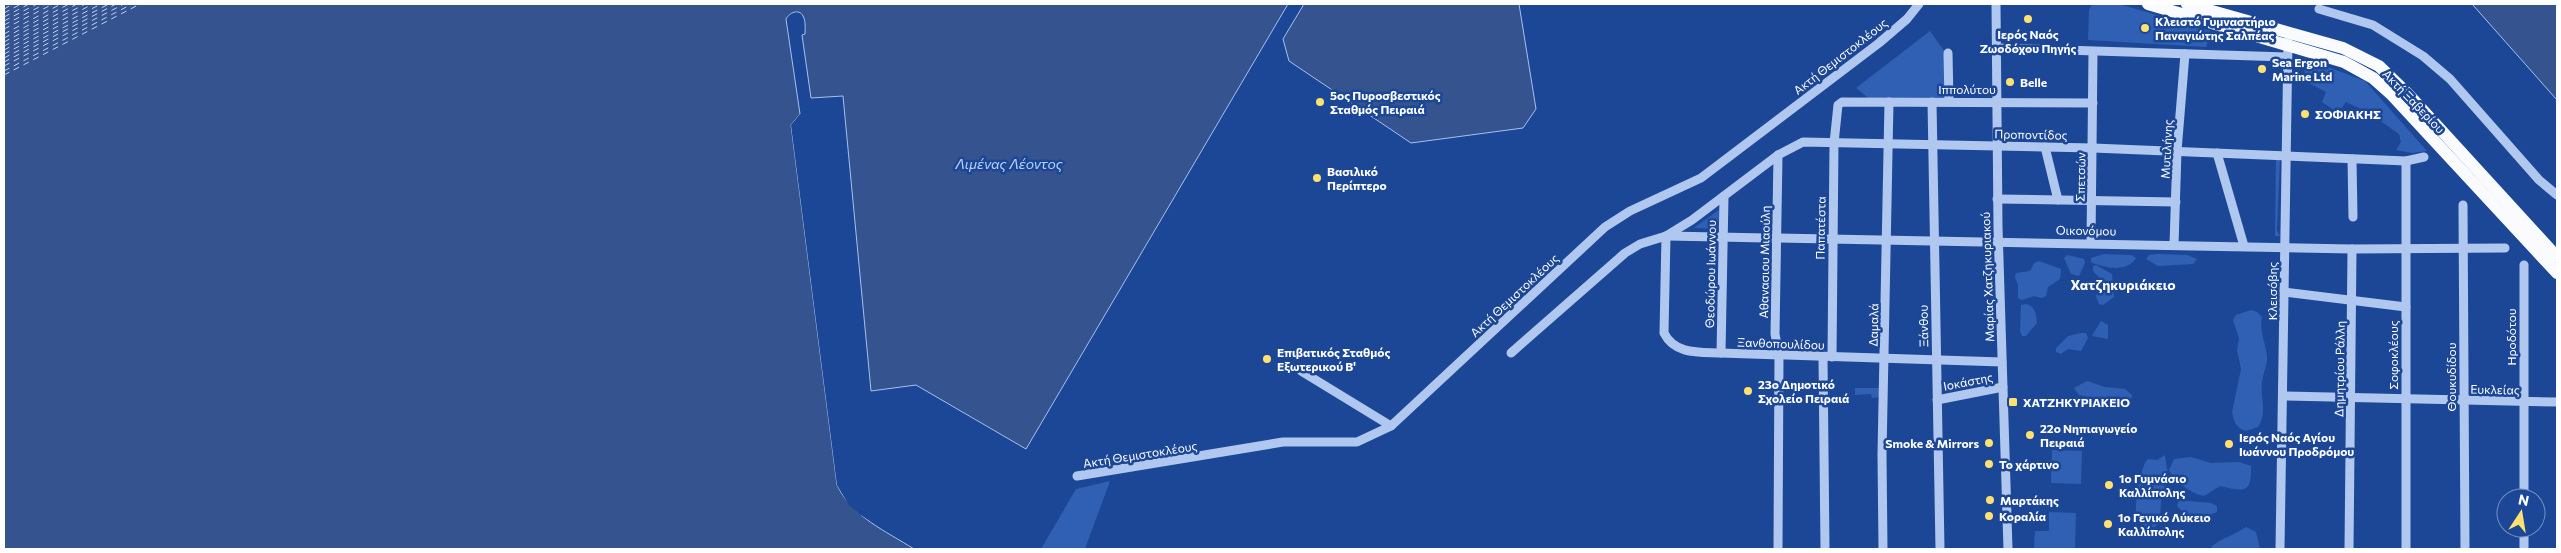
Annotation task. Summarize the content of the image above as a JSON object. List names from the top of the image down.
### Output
{
  "streets": {
    "main road": ["Ακτή Ξαβερίου"],
    "street": [
      "Ακτή Θεμιστοκλέους",
      "Ιππολύτου",
      "Προποντίδος",
      "Μυτιλήνης",
      "Σπετσών",
      "Παπατέστα",
      "Οικονόμου",
      "Αθανασιου Μιαούλη",
      "Θεοδώρου Ιωάννου",
      "Μαρίας Χατζηκυριακού",
      "Κλεισόβης",
      "Δαμαλά",
      "Ξάνθου",
      "Ηροδότου",
      "Ξανθοπουλίδου",
      "Σοφοκλέους",
      "Δημητρίου Ράλλη",
      "Θουκυδίδου",
      "Ιοκάστης",
      "Ευκλείας"
    ]
  },
  "crossings": [
    ["Ιππολύτου", "Σπετσών"],
    ["Ιππολύτου", "Παπατέστα"],
    ["Ιππολύτου", "Μαρίας Χατζηκυριακού"],
    ["Ιππολύτου", "Δαμαλά"],
    ["Ιππολύτου", "Ξάνθου"],
    ["Ακτή Ξαβερίου", "Κλεισόβης"],
    ["Προποντίδος", "Μυτιλήνης"],
    ["Προποντίδος", "Σπετσών"],
    ["Προποντίδος", "Παπατέστα"],
    ["Προποντίδος", "Οικονόμου"],
    ["Προποντίδος", "Αθανασιου Μιαούλη"],
    ["Προποντίδος", "Θεοδώρου Ιωάννου"],
    ["Προποντίδος", "Μαρίας Χατζηκυριακού"],
    ["Προποντίδος", "Κλεισόβης"],
    ["Προποντίδος", "Δαμαλά"],
    ["Προποντίδος", "Ξάνθου"],
    ["Προποντίδος", "Ξανθοπουλίδου"],
    ["Προποντίδος", "Σοφοκλέους"],
    ["Μυτιλήνης", "Οικονόμου"],
    ["Σπετσών", "Οικονόμου"],
    ["Παπατέστα", "Οικονόμου"],
    ["Παπατέστα", "Ξανθοπουλίδου"],
    ["Οικονόμου", "Αθανασιου Μιαούλη"],
    ["Οικονόμου", "Θεοδώρου Ιωάννου"],
    ["Οικονόμου", "Μαρίας Χατζηκυριακού"],
    ["Οικονόμου", "Κλεισόβης"],
    ["Οικονόμου", "Δαμαλά"],
    ["Οικονόμου", "Ξάνθου"],
    ["Οικονόμου", "Ξανθοπουλίδου"],
    ["Οικονόμου", "Σοφοκλέους"],
    ["Οικονόμου", "Δημητρίου Ράλλη"],
    ["Οικονόμου", "Θουκυδίδου"],
    ["Αθανασιου Μιαούλη", "Ξανθοπουλίδου"],
    ["Θεοδώρου Ιωάννου", "Ξανθοπουλίδου"],
    ["Μαρίας Χατζηκυριακού", "Ξανθοπουλίδου"],
    ["Μαρίας Χατζηκυριακού", "Ιοκάστης"],
    ["Κλεισόβης", "Ευκλείας"],
    ["Δαμαλά", "Ξανθοπουλίδου"],
    ["Ξάνθου", "Ξανθοπουλίδου"],
    ["Ξάνθου", "Ιοκάστης"],
    ["Ηροδότου", "Ευκλείας"],
    ["Σοφοκλέους", "Ευκλείας"],
    ["Δημητρίου Ράλλη", "Ευκλείας"],
    ["Θουκυδίδου", "Ευκλείας"]
  ],
  "districts": ["Χατζηκυριάκειο"],
  "water": ["Λιμένας Λέοντος"],
  "places": {
    "other": [
      "Ιερός Ναός Ζωοδόχου Πηγής",
      "Κλειστό Γυμναστήριο Παναγιώτης Σαλπέας",
      "Sea Ergon Marine Ltd",
      "Belle",
      "5ος Πυροσβεστικός Σταθμός Πειραιά",
      "ΣΟΦΙΑΚΗΣ",
      "Βασιλικό Περίπτερο",
      "Επιβατικός Σταθμός Εξωτερικού Β'",
      "23ο Δημοτικό Σχολείο Πειραιά",
      "22ο Νηπιαγωγείο Πειραιά",
      "Smoke & Mirrors",
      "Ιερός Ναός Αγίου Ιωάννου Προδρόμου",
      "Το χάρτινο",
      "1ο Γυμνάσιο Καλλίπολης",
      "Μαρτάκης",
      "Κοραλία",
      "1ο Γενικό Λύκειο Καλλίπολης"
    ],
    "transit": ["ΧΑΤΖΗΚΥΡΙΑΚΕΙΟ"]
  },
  "north": "top"
}
